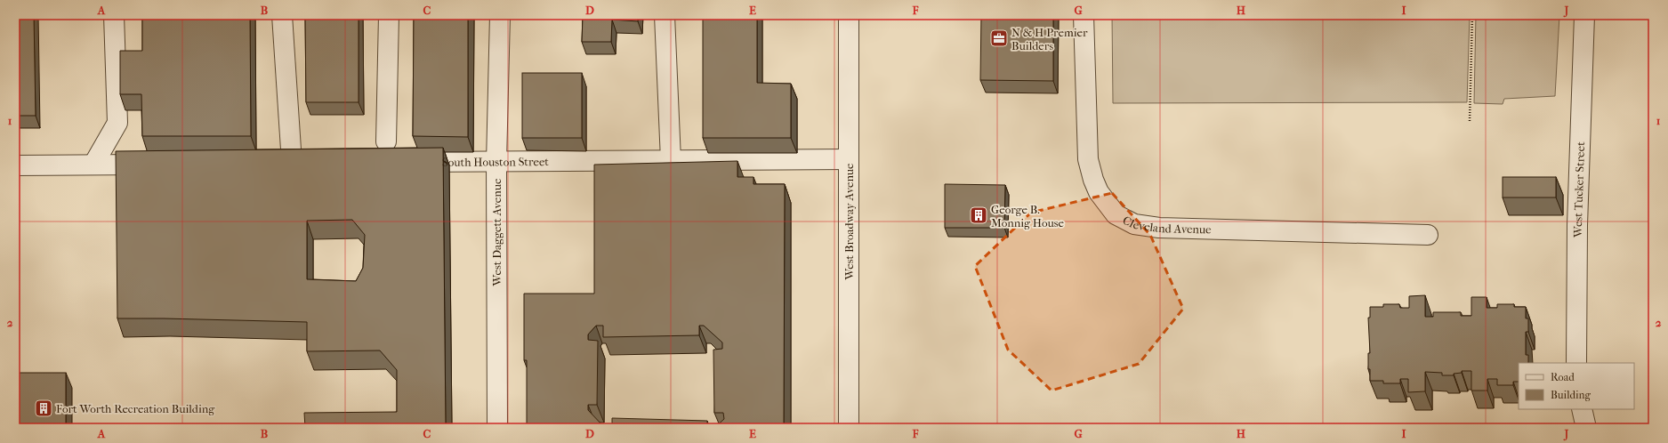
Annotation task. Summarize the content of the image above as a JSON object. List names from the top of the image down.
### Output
{
  "streets": {
    "street": [
      "South Houston Street",
      "West Tucker Street",
      "West Broadway Avenue",
      "Cleveland Avenue",
      "West Daggett Avenue"
    ]
  },
  "crossings": [
    ["South Houston Street", "West Broadway Avenue"],
    ["South Houston Street", "West Daggett Avenue"]
  ],
  "places": {
    "office": ["N & H Premier Builders"],
    "building": ["George B. Monnig House", "Fort Worth Recreation Building"]
  },
  "legend": ["Road", "Building"],
  "grid": {
    "columns": [
      "A",
      "B",
      "C",
      "D",
      "E",
      "F",
      "G",
      "H",
      "I",
      "J"
    ],
    "rows": ["1", "2"]
  }
}
